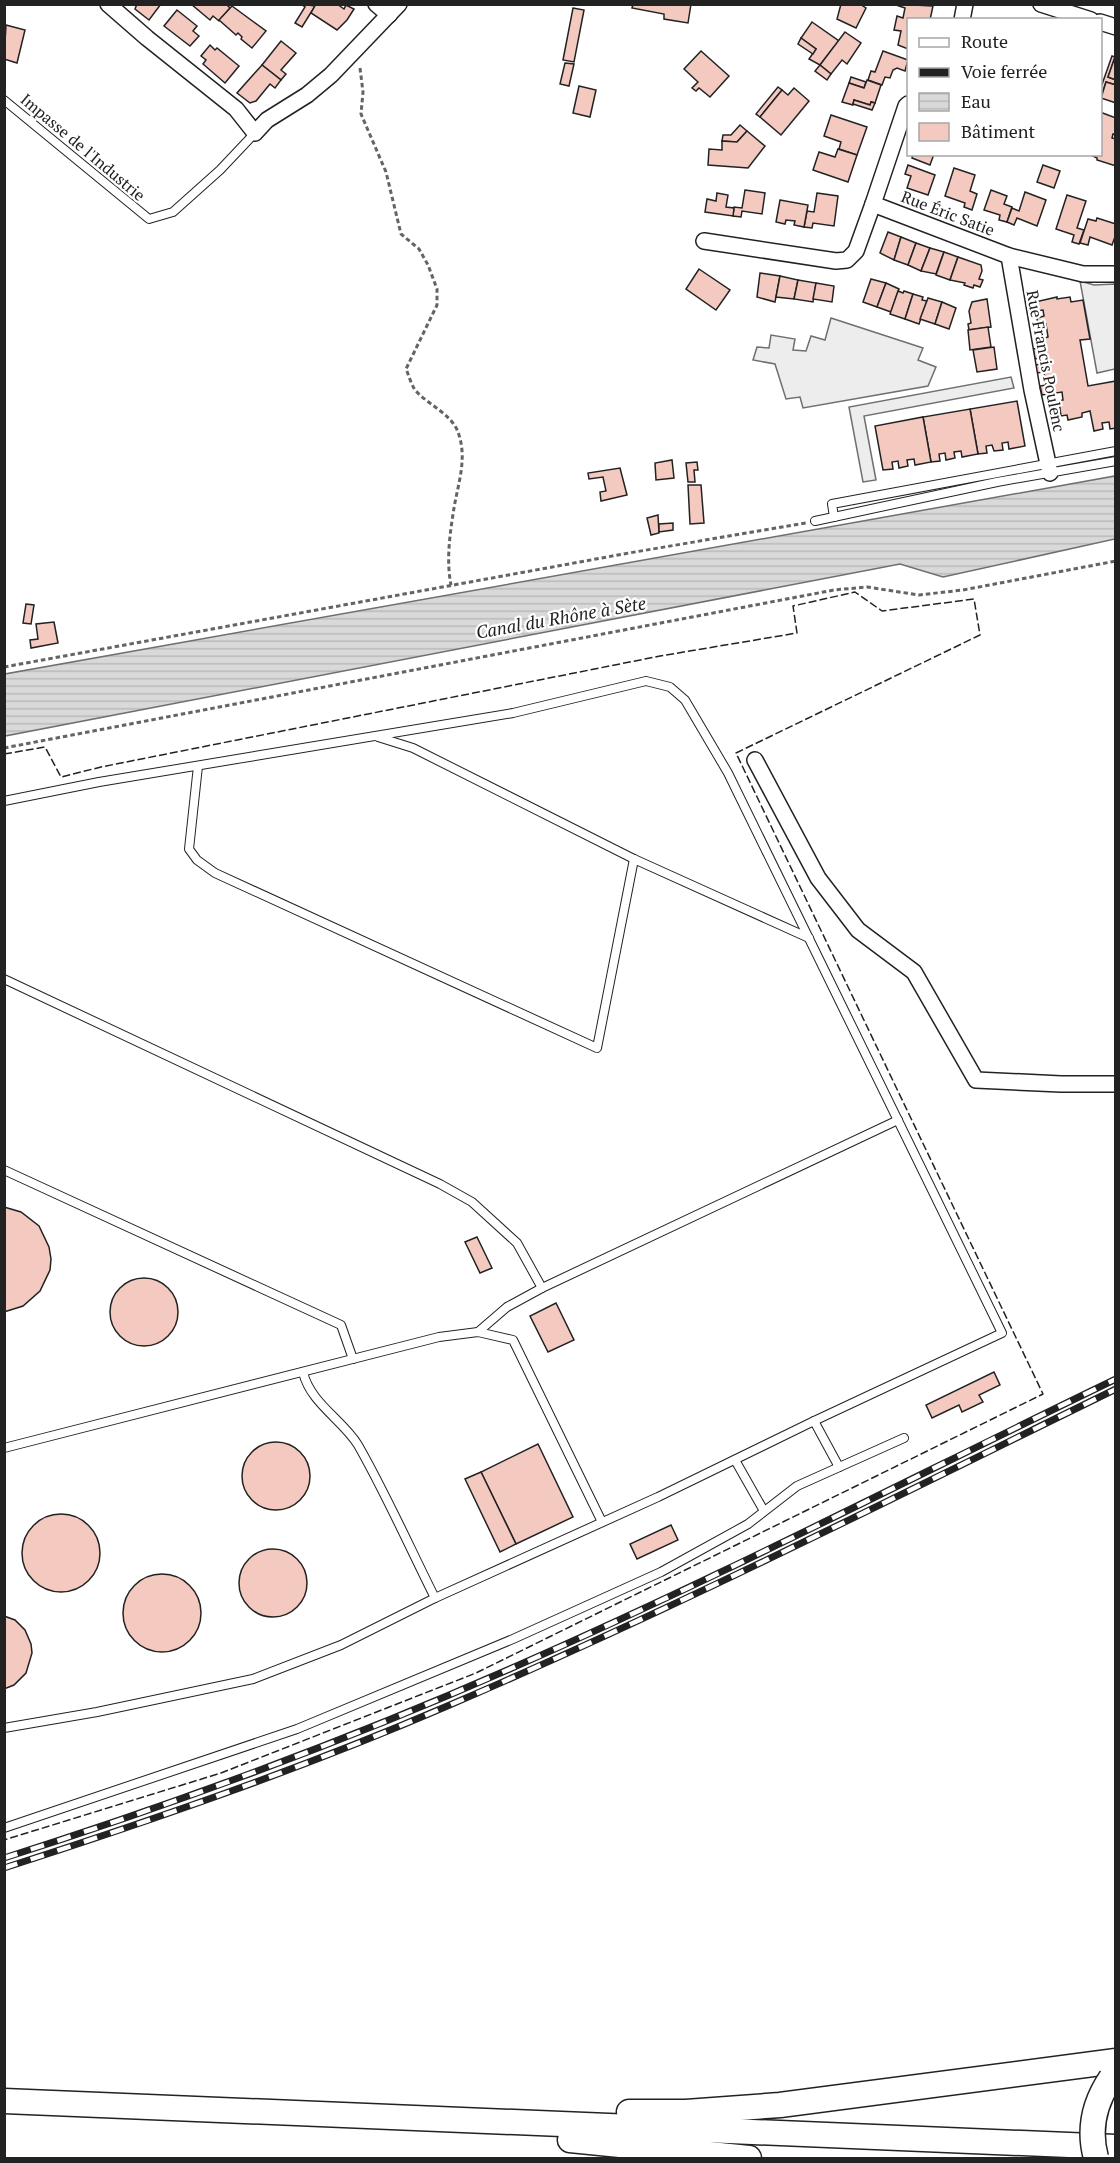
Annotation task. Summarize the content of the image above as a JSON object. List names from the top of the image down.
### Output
{
  "streets": {
    "street": ["Rue Éric Satie", "Rue Francis Poulenc"],
    "lane": ["Impasse de l'Industrie"]
  },
  "crossings": [
    ["Rue Éric Satie", "Rue Francis Poulenc"]
  ],
  "water": ["Canal du Rhône à Sète"],
  "legend": [
    "Route",
    "Voie ferrée",
    "Eau",
    "Bâtiment"
  ]
}
